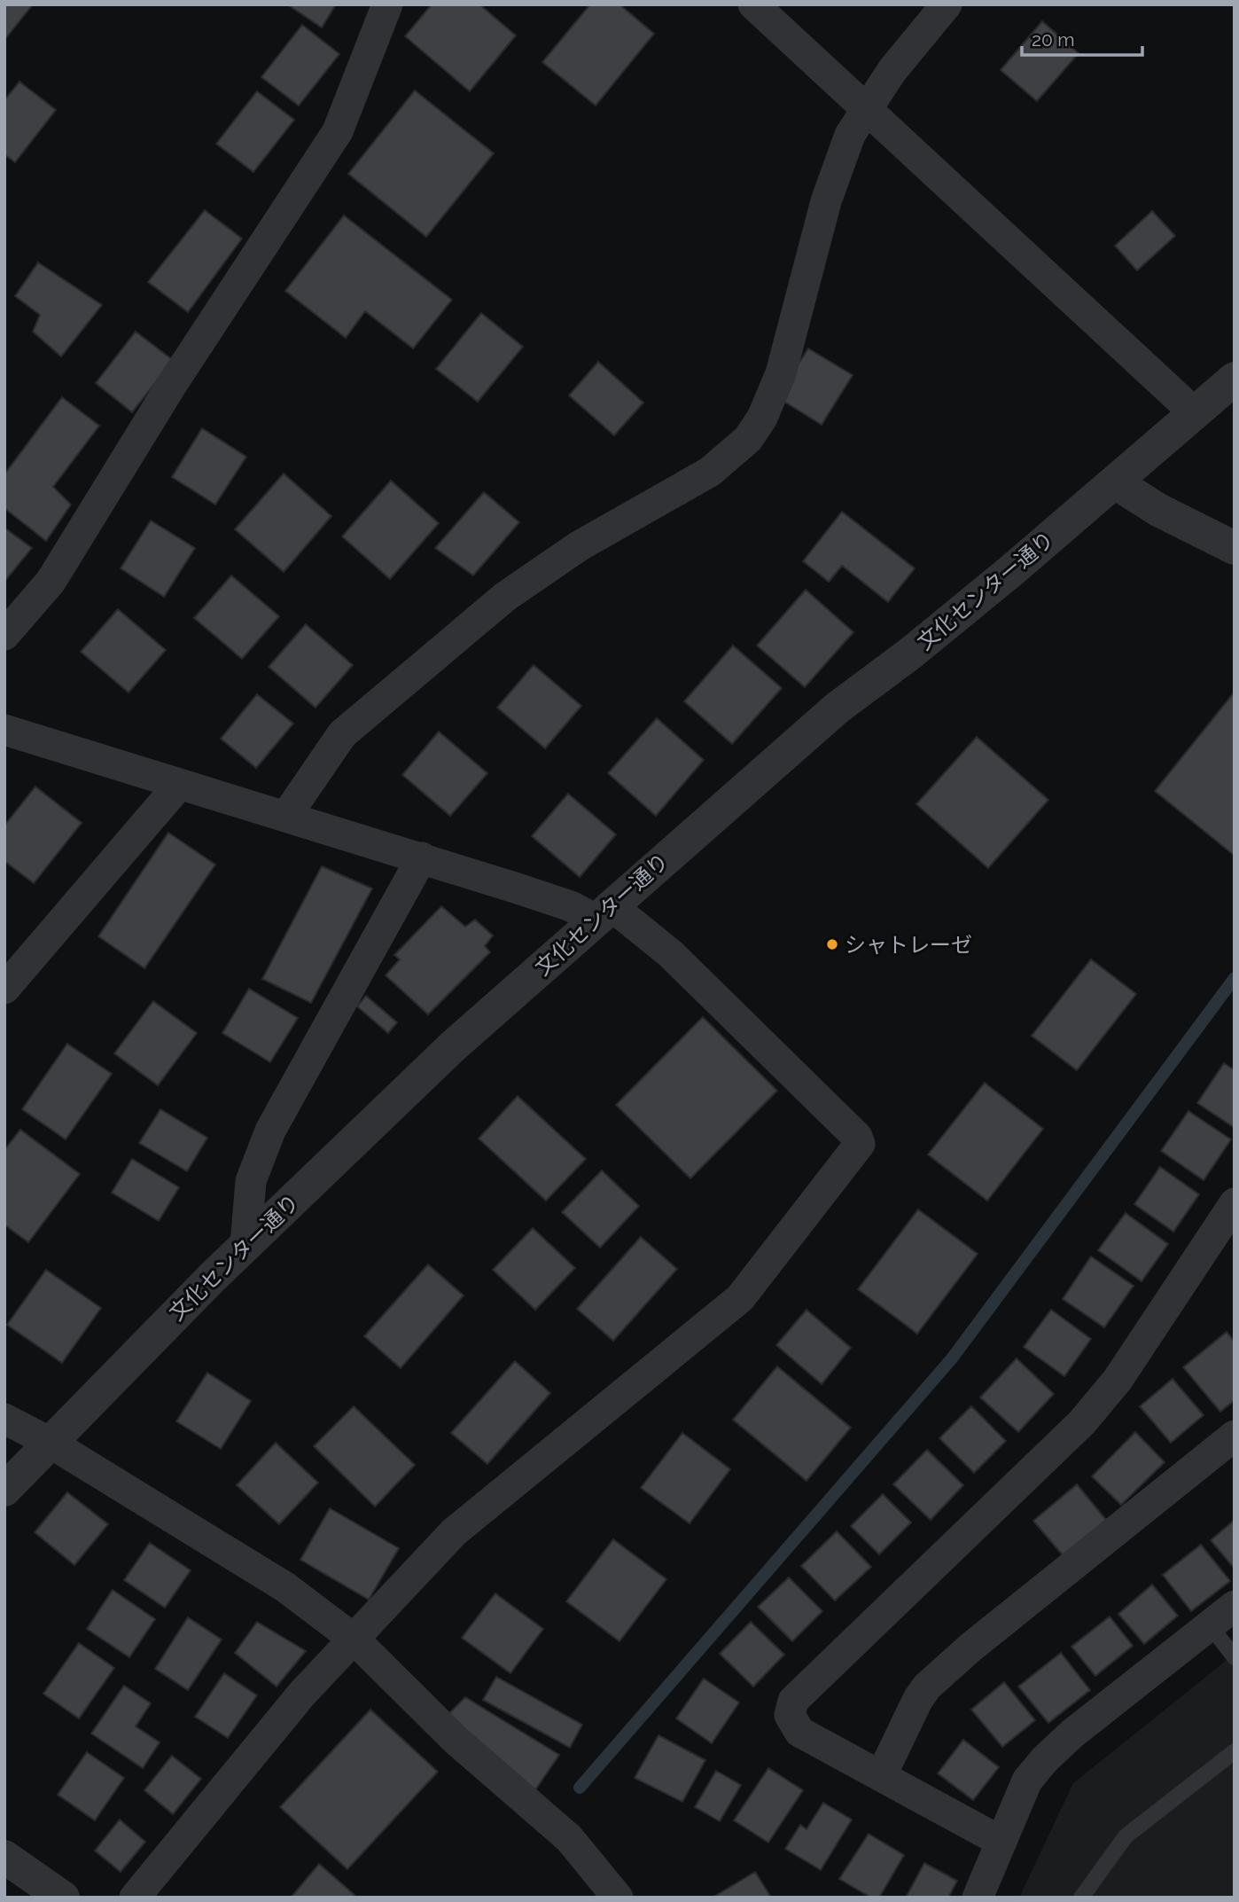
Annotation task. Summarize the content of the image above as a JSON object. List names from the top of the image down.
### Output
{
  "streets": {
    "street": ["文化センター通り"]
  },
  "places": ["シャトレーゼ"],
  "scale_bar": "20 m"
}
